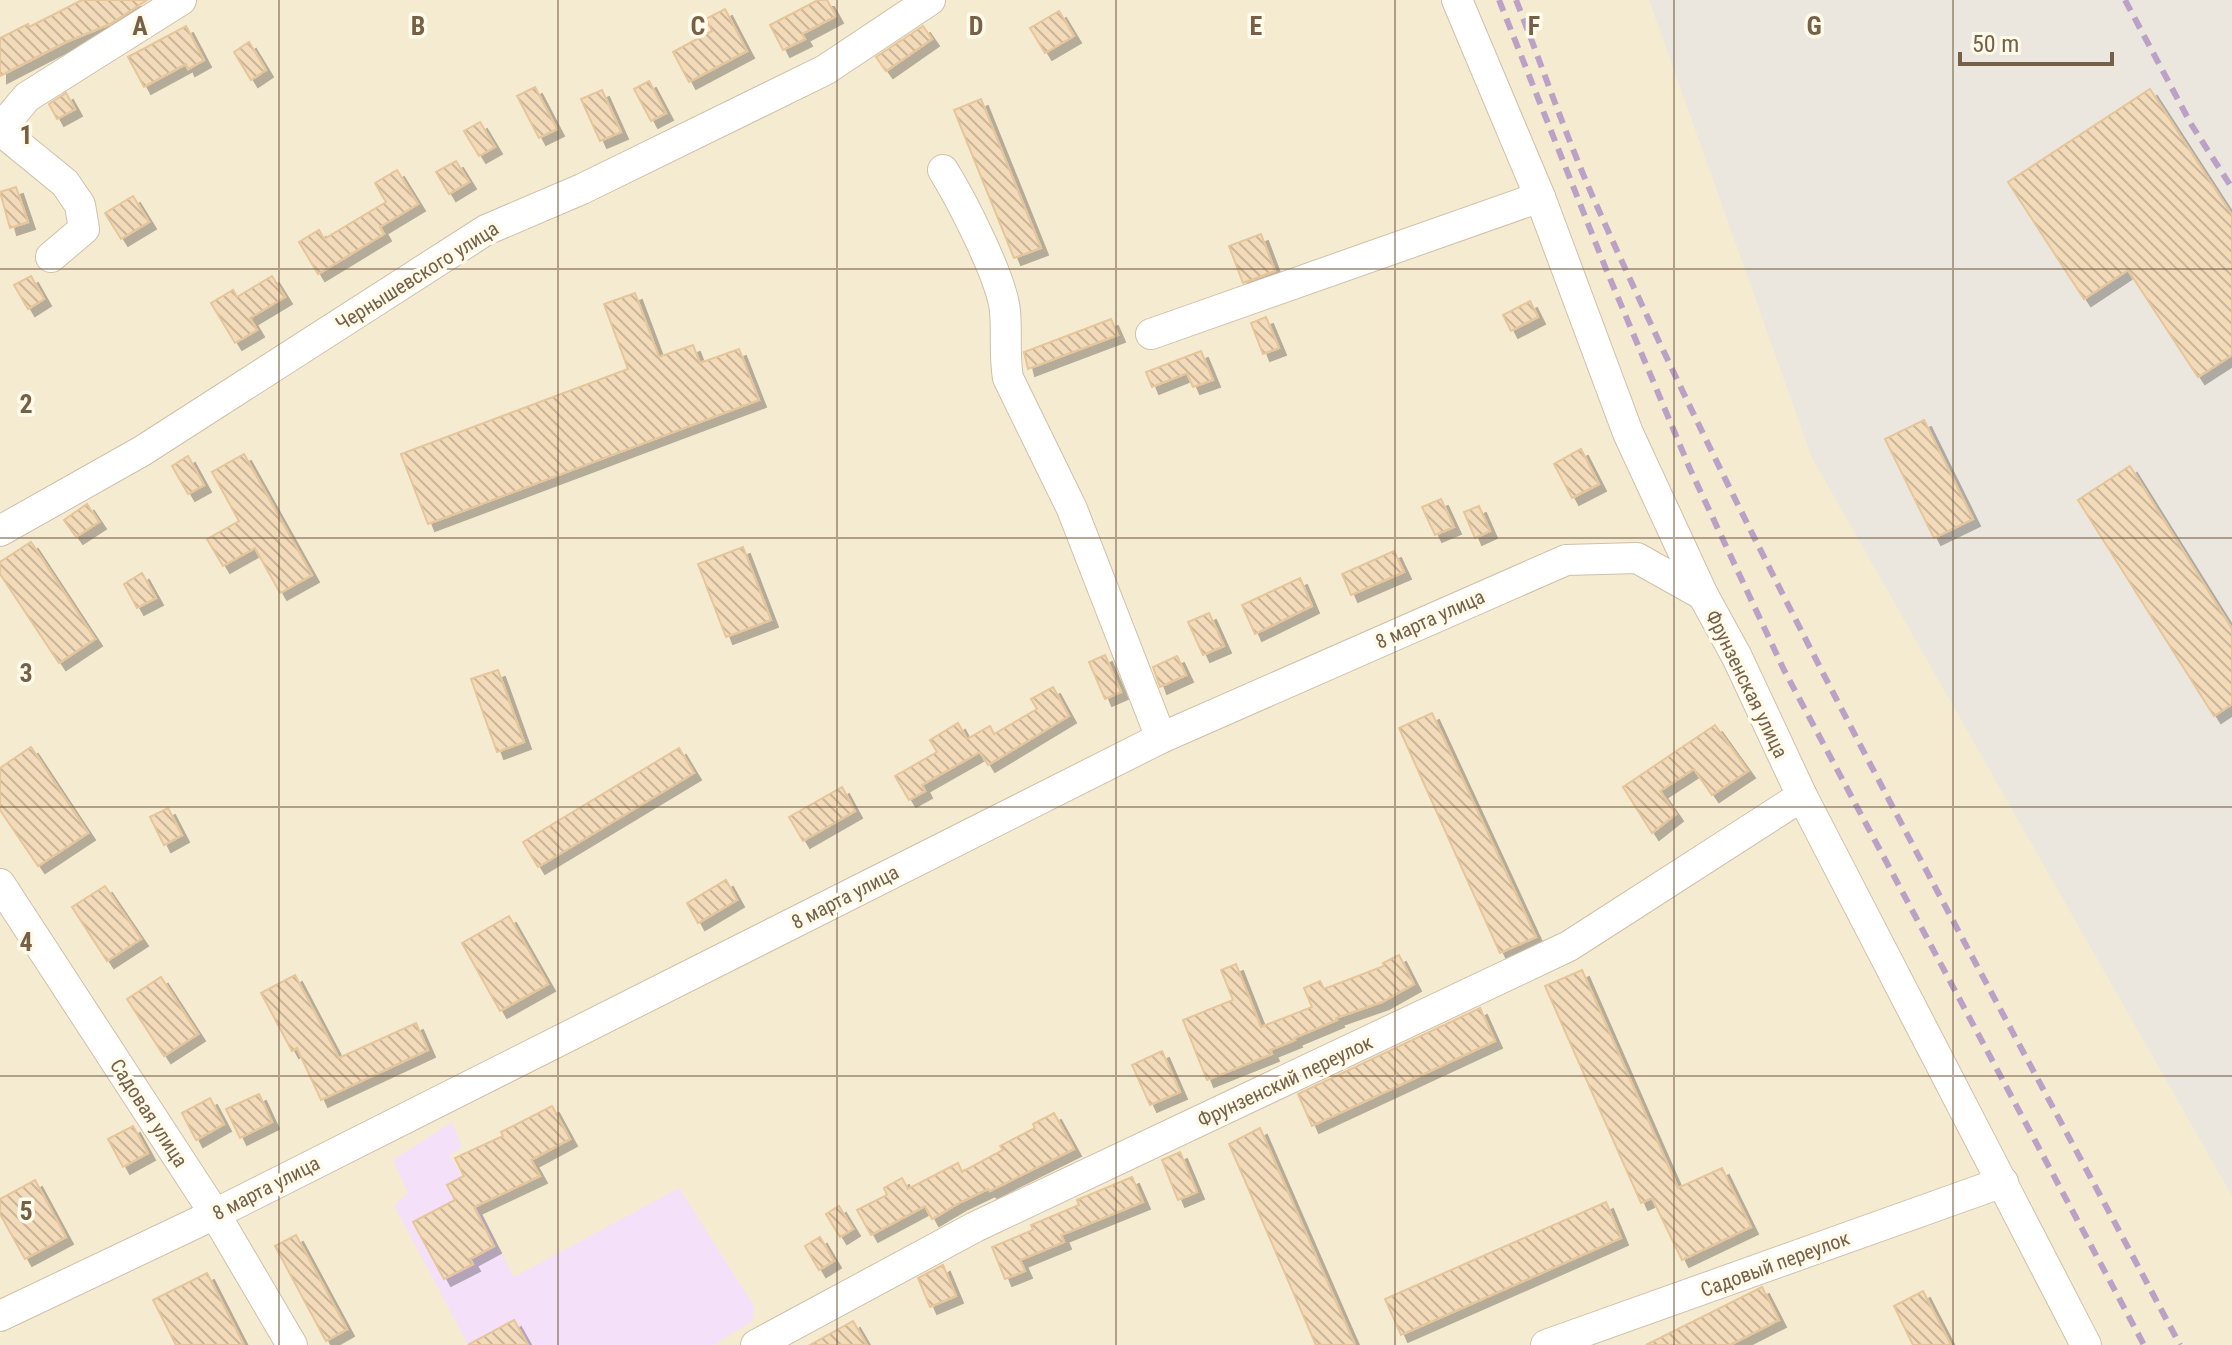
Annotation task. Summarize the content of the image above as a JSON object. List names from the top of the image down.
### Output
{
  "streets": {
    "street": [
      "Чернышевского улица",
      "8 марта улица",
      "Фрунзенская улица",
      "Фрунзенский переулок",
      "Садовая улица",
      "Садовый переулок"
    ]
  },
  "crossings": [
    ["8 марта улица", "Фрунзенская улица"],
    ["8 марта улица", "Садовая улица"],
    ["Фрунзенская улица", "Фрунзенский переулок"],
    ["Фрунзенская улица", "Садовый переулок"]
  ],
  "scale_bar": "50 m",
  "grid": {
    "columns": [
      "A",
      "B",
      "C",
      "D",
      "E",
      "F",
      "G"
    ],
    "rows": [
      "1",
      "2",
      "3",
      "4",
      "5"
    ]
  }
}
